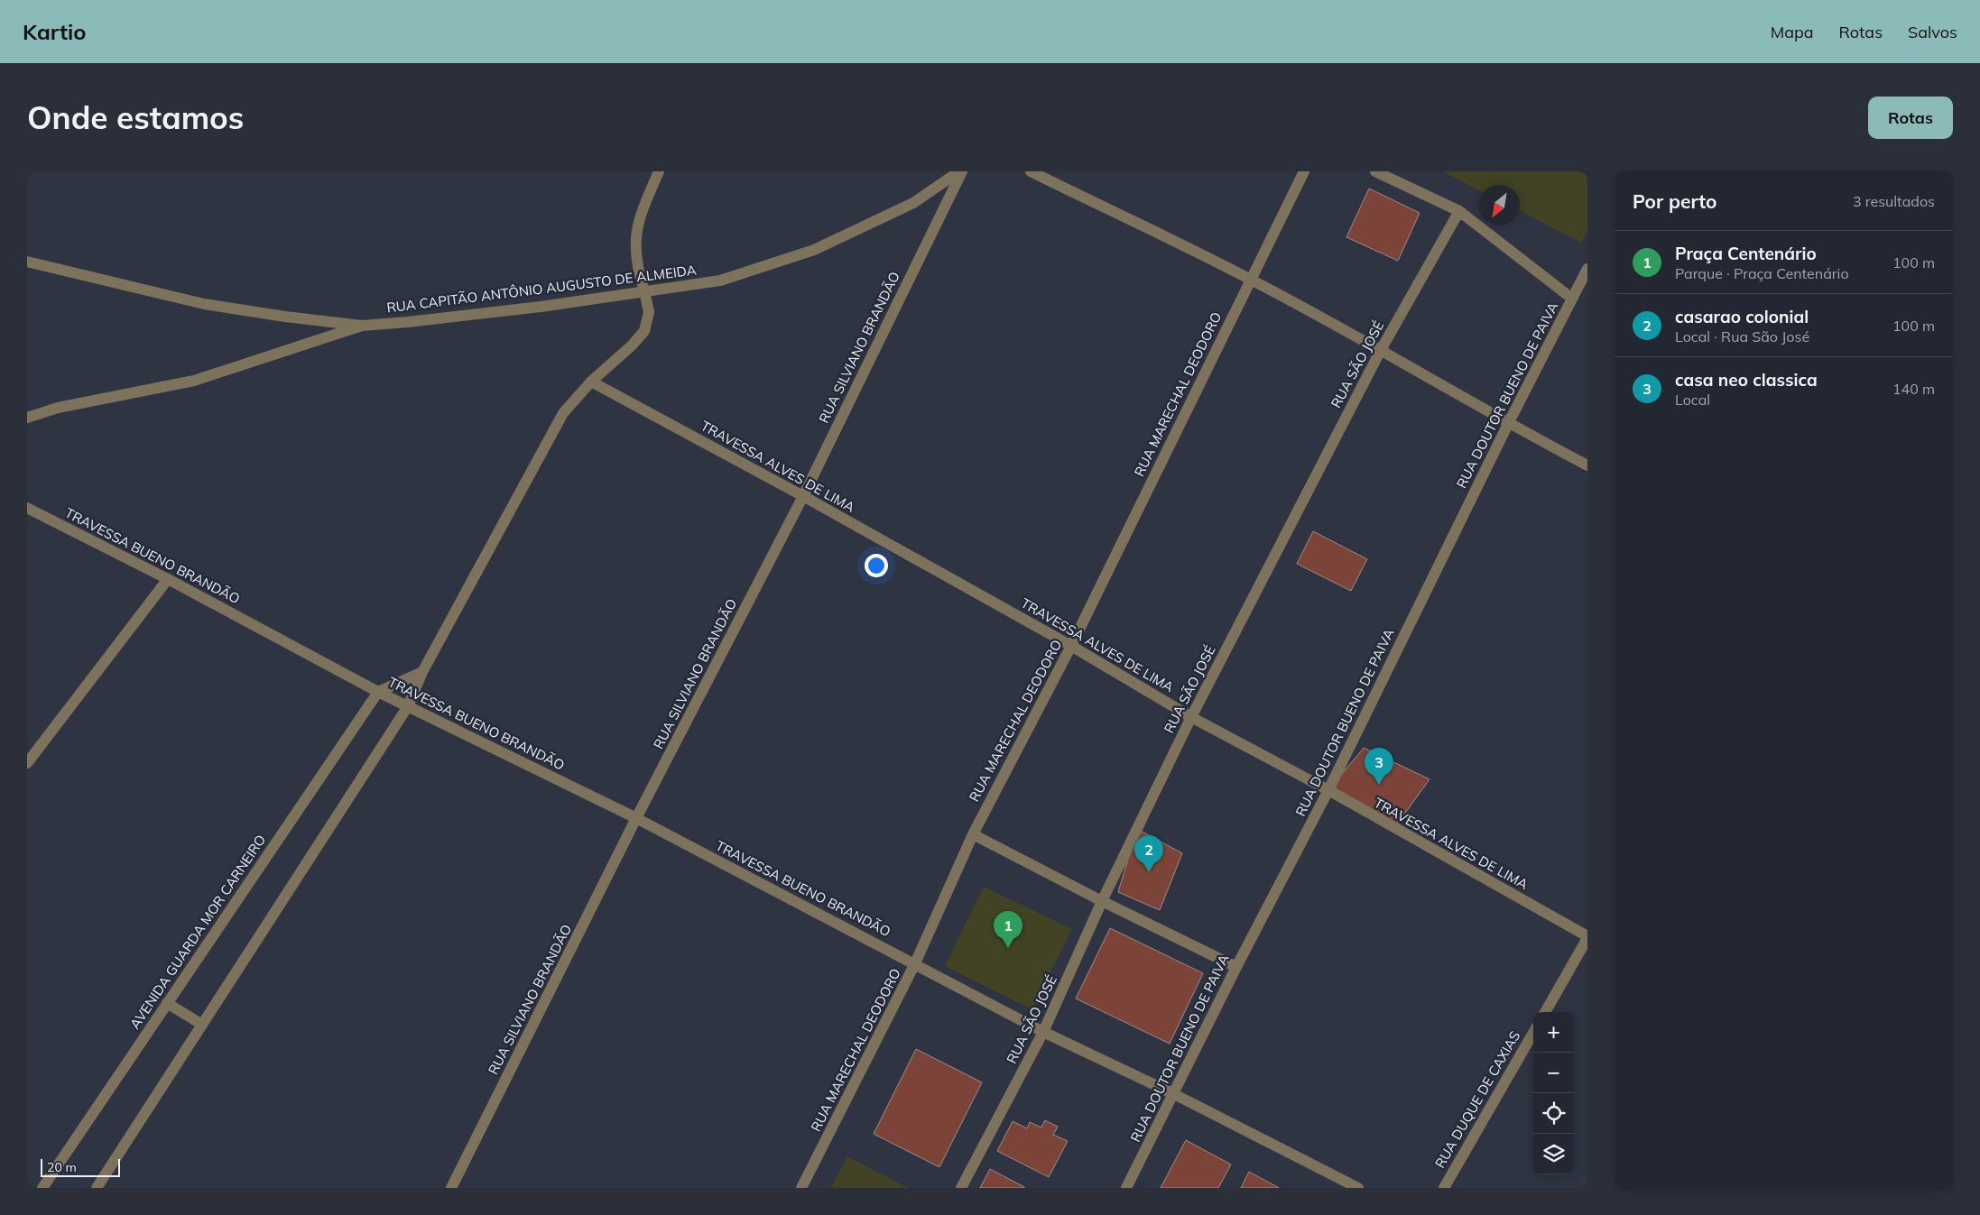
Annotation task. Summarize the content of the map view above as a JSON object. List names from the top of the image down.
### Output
{
  "streets": {
    "street": [
      "RUA CAPITÃO ANTÔNIO AUGUSTO DE ALMEIDA",
      "RUA SILVIANO BRANDÃO",
      "RUA SÃO JOSÉ",
      "RUA MARECHAL DEODORO",
      "RUA DOUTOR BUENO DE PAIVA",
      "TRAVESSA ALVES DE LIMA",
      "TRAVESSA BUENO BRANDÃO",
      "AVENIDA GUARDA MOR CARNEIRO",
      "RUA DUQUE DE CAXIAS"
    ]
  },
  "crossings": [
    ["RUA CAPITÃO ANTÔNIO AUGUSTO DE ALMEIDA", "RUA SILVIANO BRANDÃO"],
    ["RUA SILVIANO BRANDÃO", "TRAVESSA ALVES DE LIMA"],
    ["RUA SILVIANO BRANDÃO", "TRAVESSA BUENO BRANDÃO"],
    ["RUA SÃO JOSÉ", "TRAVESSA ALVES DE LIMA"],
    ["RUA SÃO JOSÉ", "TRAVESSA BUENO BRANDÃO"],
    ["RUA MARECHAL DEODORO", "TRAVESSA ALVES DE LIMA"],
    ["RUA MARECHAL DEODORO", "TRAVESSA BUENO BRANDÃO"],
    ["RUA DOUTOR BUENO DE PAIVA", "TRAVESSA ALVES DE LIMA"],
    ["RUA DOUTOR BUENO DE PAIVA", "TRAVESSA BUENO BRANDÃO"],
    ["TRAVESSA BUENO BRANDÃO", "AVENIDA GUARDA MOR CARNEIRO"]
  ],
  "scale_bar": "20 m",
  "north": "bottom left",
  "page": {
    "header": "Kartio",
    "nav": ["Mapa", "Rotas", "Salvos"],
    "buttons": "Rotas",
    "title": "Onde estamos",
    "heading": ["Por perto", "3 resultados"],
    "list": [
      {
        "mark": "1",
        "name": "Praça Centenário",
        "note": "Parque · Praça Centenário",
        "value": "100 m"
      },
      {
        "mark": "2",
        "name": "casarao colonial",
        "note": "Local · Rua São José",
        "value": "100 m"
      },
      {
        "mark": "3",
        "name": "casa neo classica",
        "note": "Local",
        "value": "140 m"
      }
    ],
    "pins": ["3", "2", "1"],
    "map_buttons": ["+", "−"],
    "scale": "20 m"
  }
}
